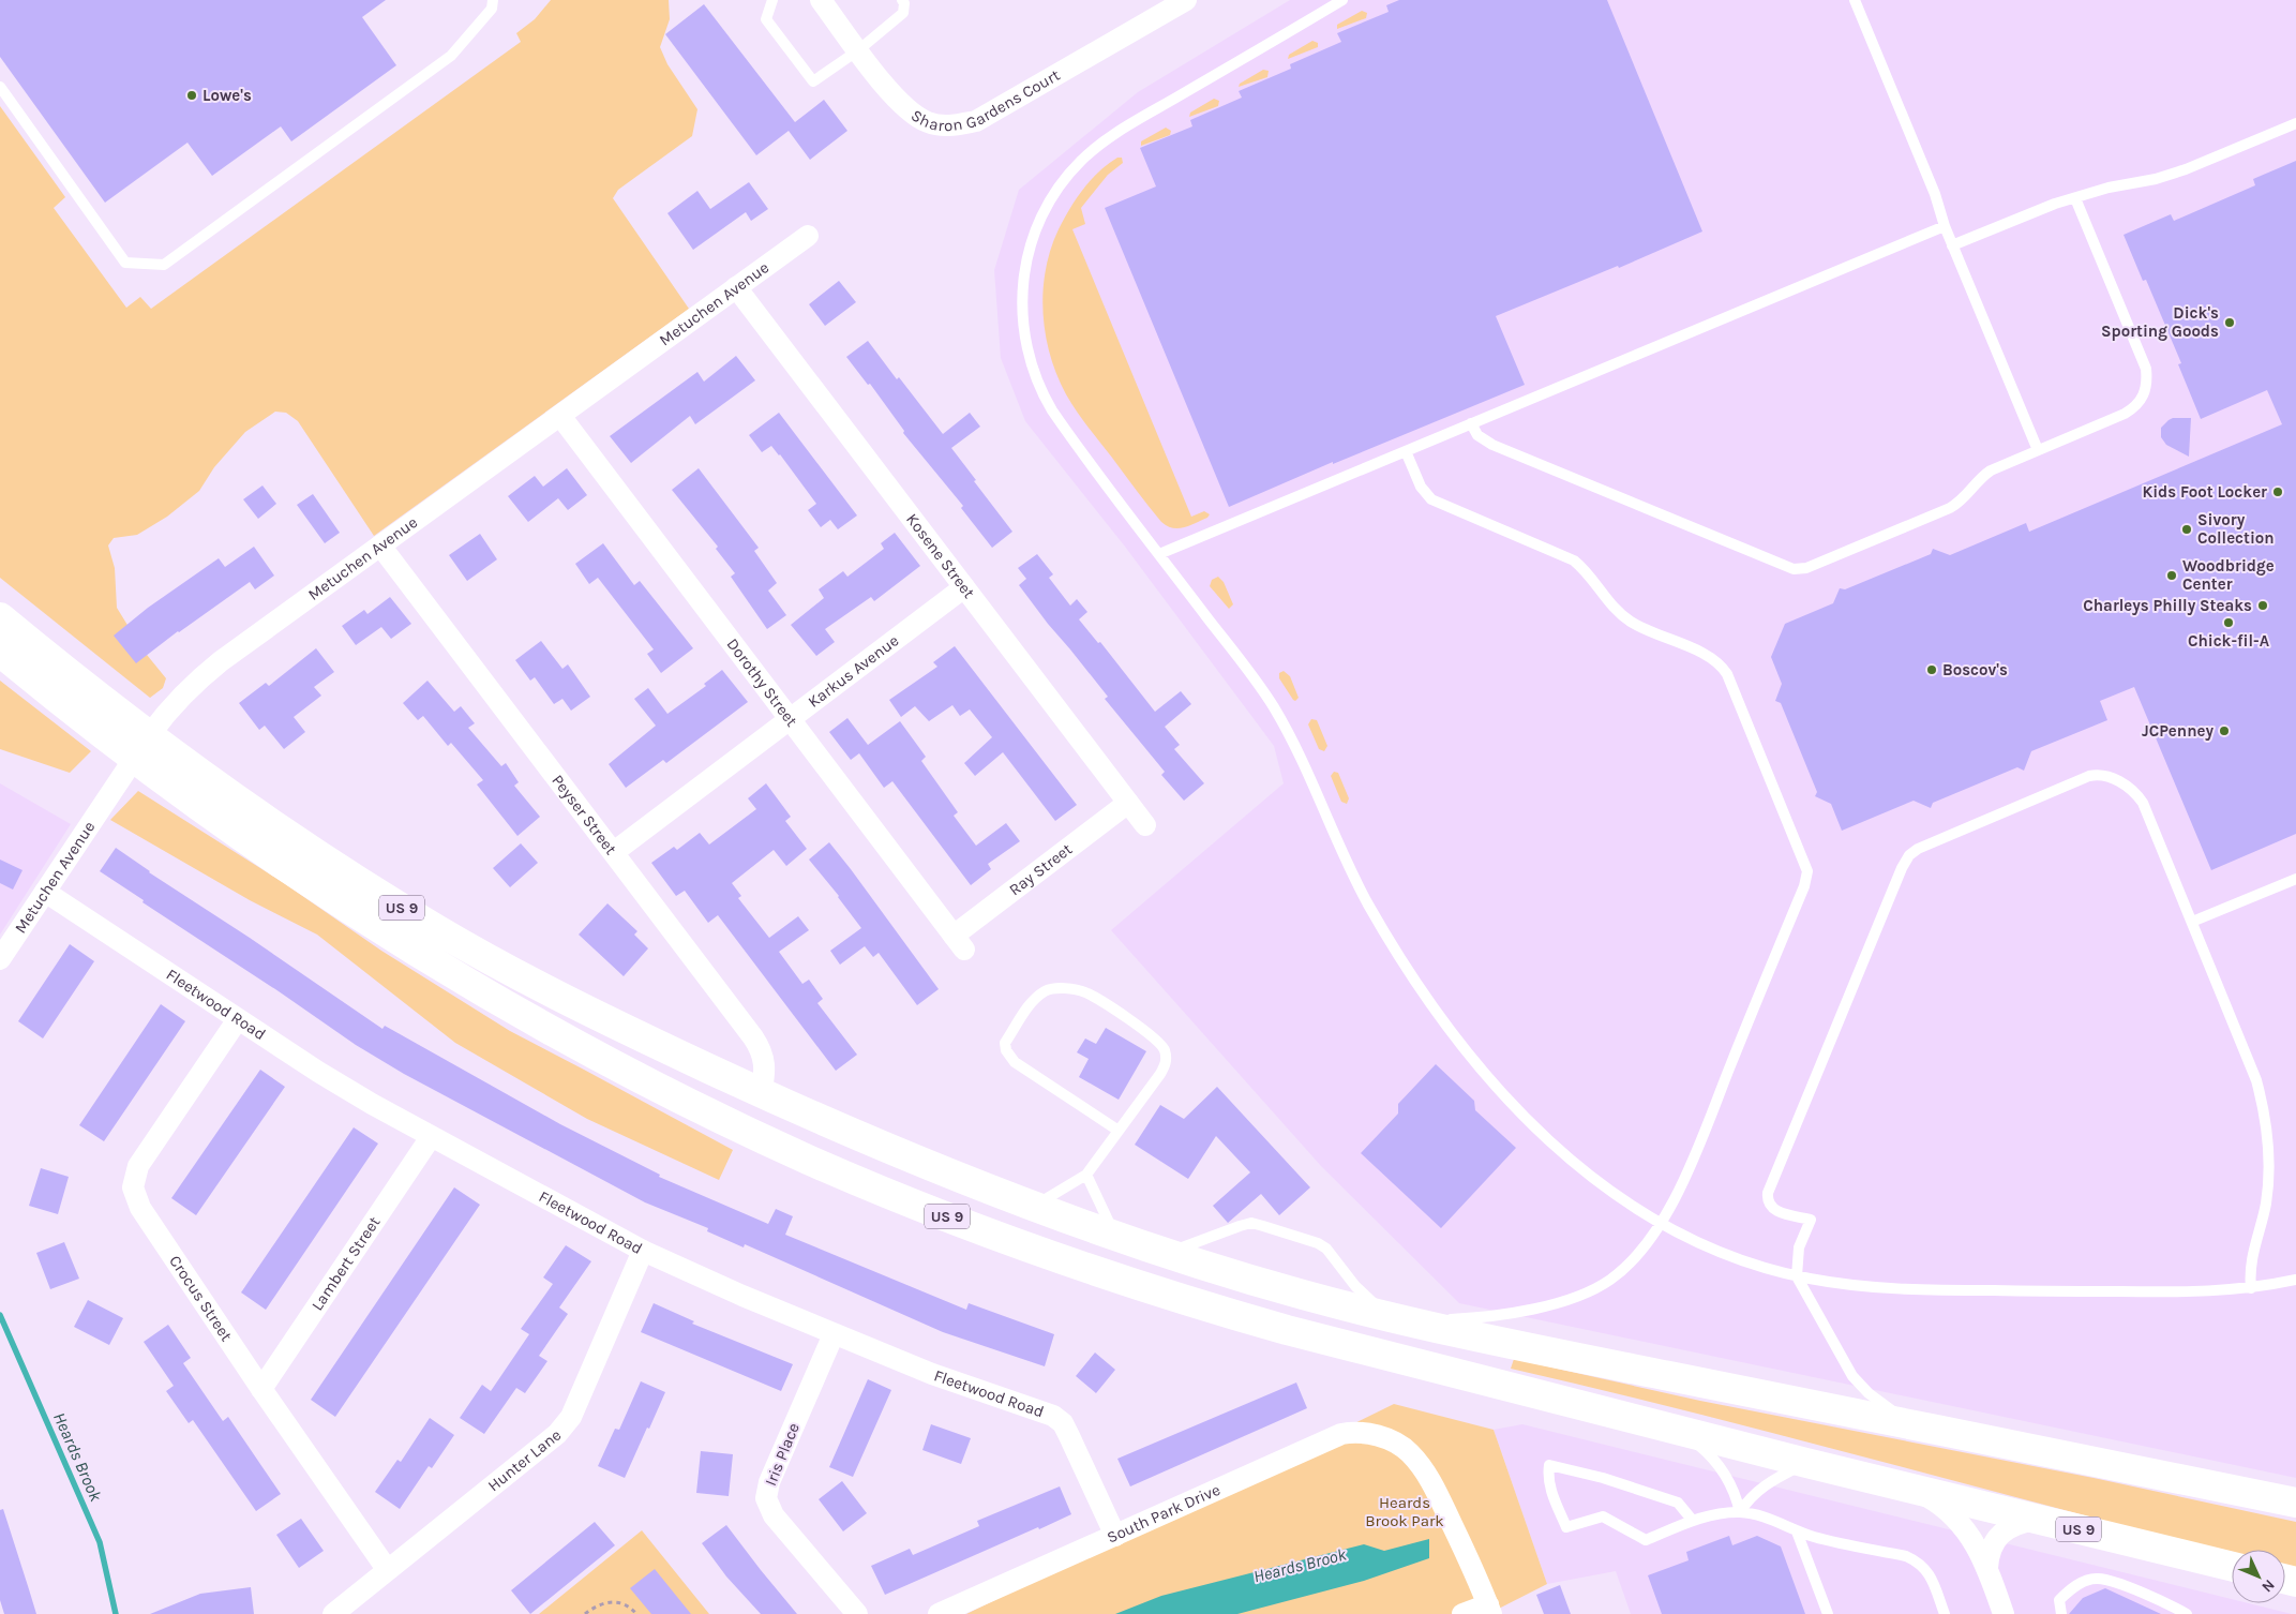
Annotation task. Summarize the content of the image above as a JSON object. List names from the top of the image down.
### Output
{
  "streets": {
    "highway": ["US 9"],
    "street": [
      "Sharon Gardens Court",
      "Metuchen Avenue",
      "Kosene Street",
      "Karkus Avenue",
      "Dorothy Street",
      "Peyser Street",
      "Ray Street",
      "Fleetwood Road",
      "Lambert Street",
      "Crocus Street",
      "Iris Place",
      "Hunter Lane",
      "South Park Drive"
    ]
  },
  "crossings": [
    ["Metuchen Avenue", "Kosene Street"],
    ["Metuchen Avenue", "Dorothy Street"],
    ["Metuchen Avenue", "Peyser Street"],
    ["Metuchen Avenue", "Fleetwood Road"],
    ["Kosene Street", "Karkus Avenue"],
    ["Kosene Street", "Ray Street"],
    ["Karkus Avenue", "Dorothy Street"],
    ["Karkus Avenue", "Peyser Street"],
    ["Dorothy Street", "Ray Street"],
    ["Peyser Street", "US 9"],
    ["Fleetwood Road", "Lambert Street"],
    ["Fleetwood Road", "Crocus Street"],
    ["Fleetwood Road", "Iris Place"],
    ["Fleetwood Road", "Hunter Lane"],
    ["Fleetwood Road", "South Park Drive"],
    ["Lambert Street", "Crocus Street"],
    ["Crocus Street", "Hunter Lane"]
  ],
  "water": ["Heards Brook"],
  "parks": ["Heards Brook Park"],
  "places": [
    "Lowe's",
    "Dick's Sporting Goods",
    "Kids Foot Locker",
    "Sivory Collection",
    "Woodbridge Center",
    "Charleys Philly Steaks",
    "Chick-fil-A",
    "Boscov's",
    "JCPenney"
  ],
  "north": "bottom right"
}
